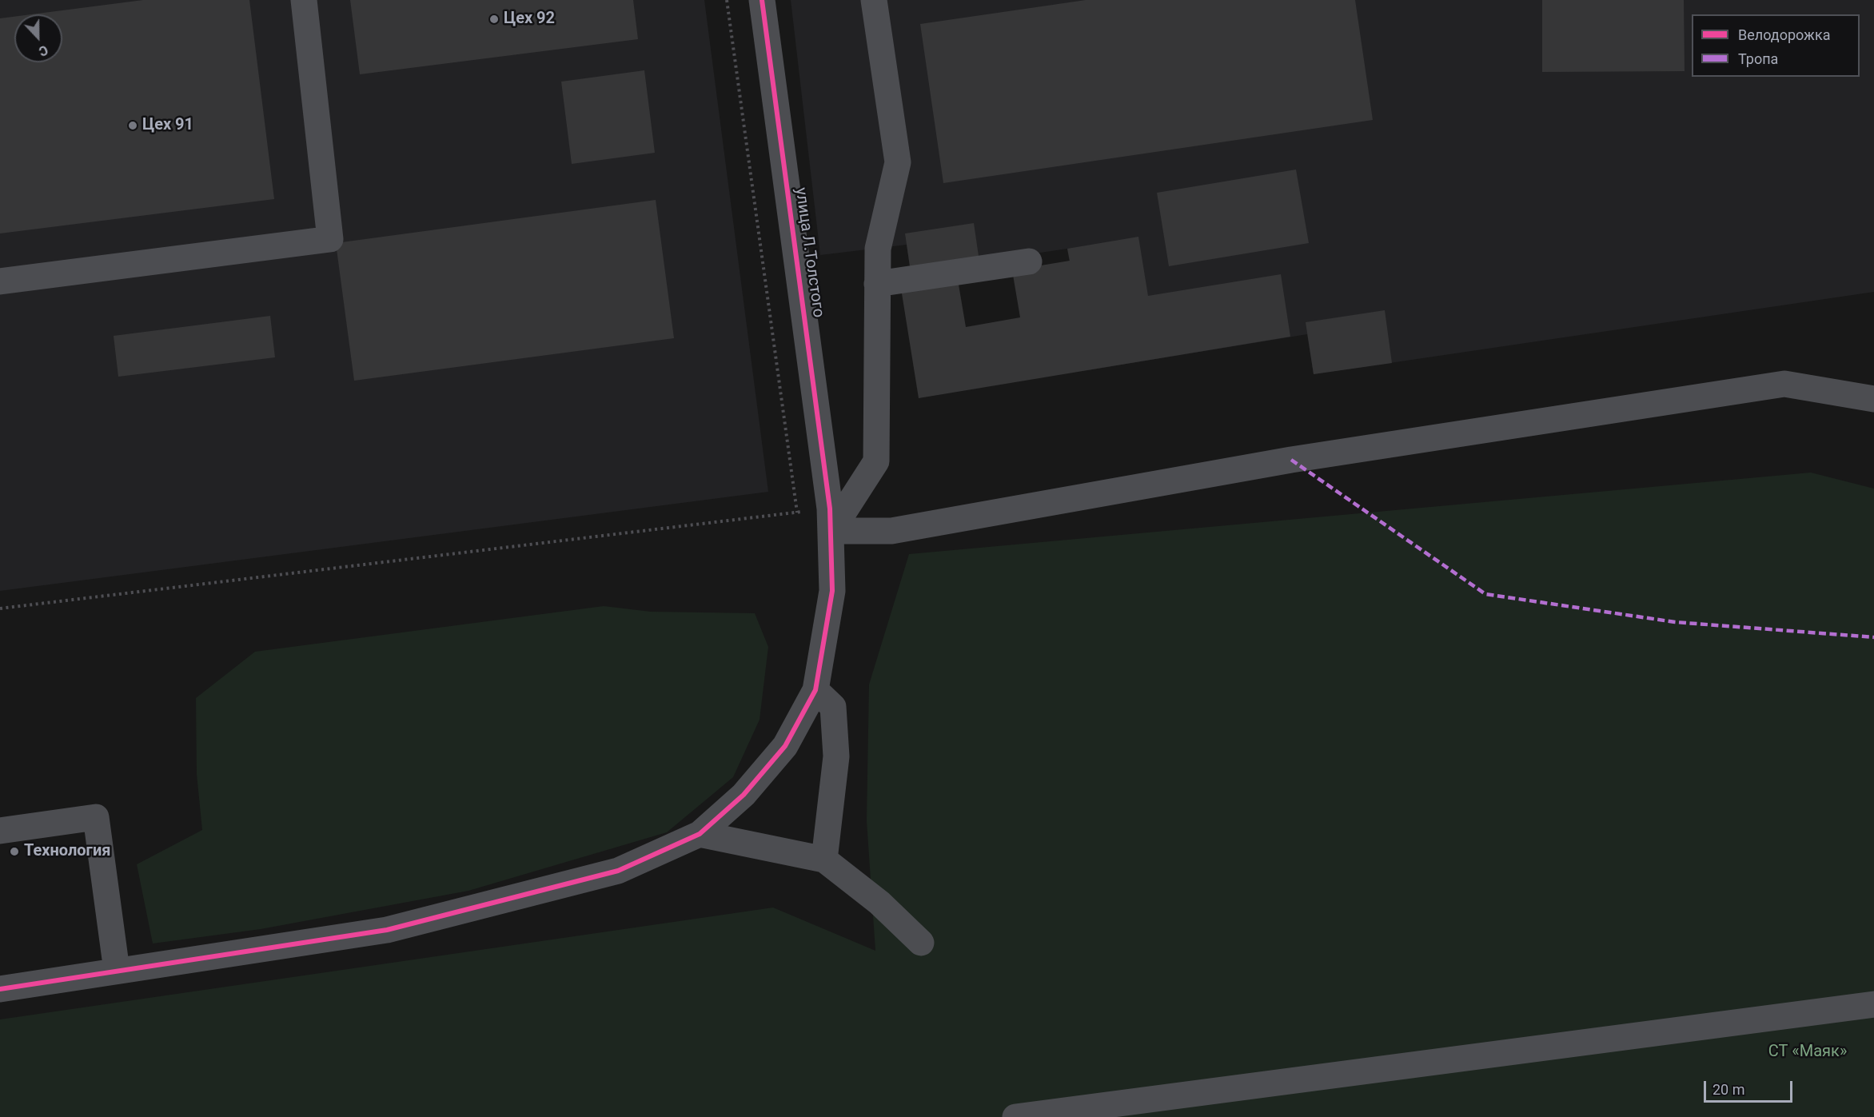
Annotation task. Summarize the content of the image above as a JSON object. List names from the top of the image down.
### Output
{
  "streets": {
    "street": ["улица Л.Толстого"]
  },
  "parks": ["СТ «Маяк»"],
  "places": ["Цех 92", "Цех 91", "Технология"],
  "legend": ["Велодорожка", "Тропа"],
  "scale_bar": "20 m",
  "north": "bottom"
}
